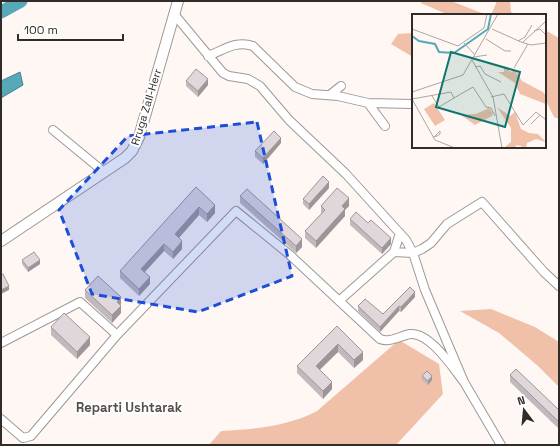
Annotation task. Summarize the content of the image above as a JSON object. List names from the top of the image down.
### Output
{
  "streets": {
    "main road": ["Rruga Zall-Herr"]
  },
  "districts": ["Reparti Ushtarak"],
  "scale_bar": "100 m",
  "north": "top"
}
